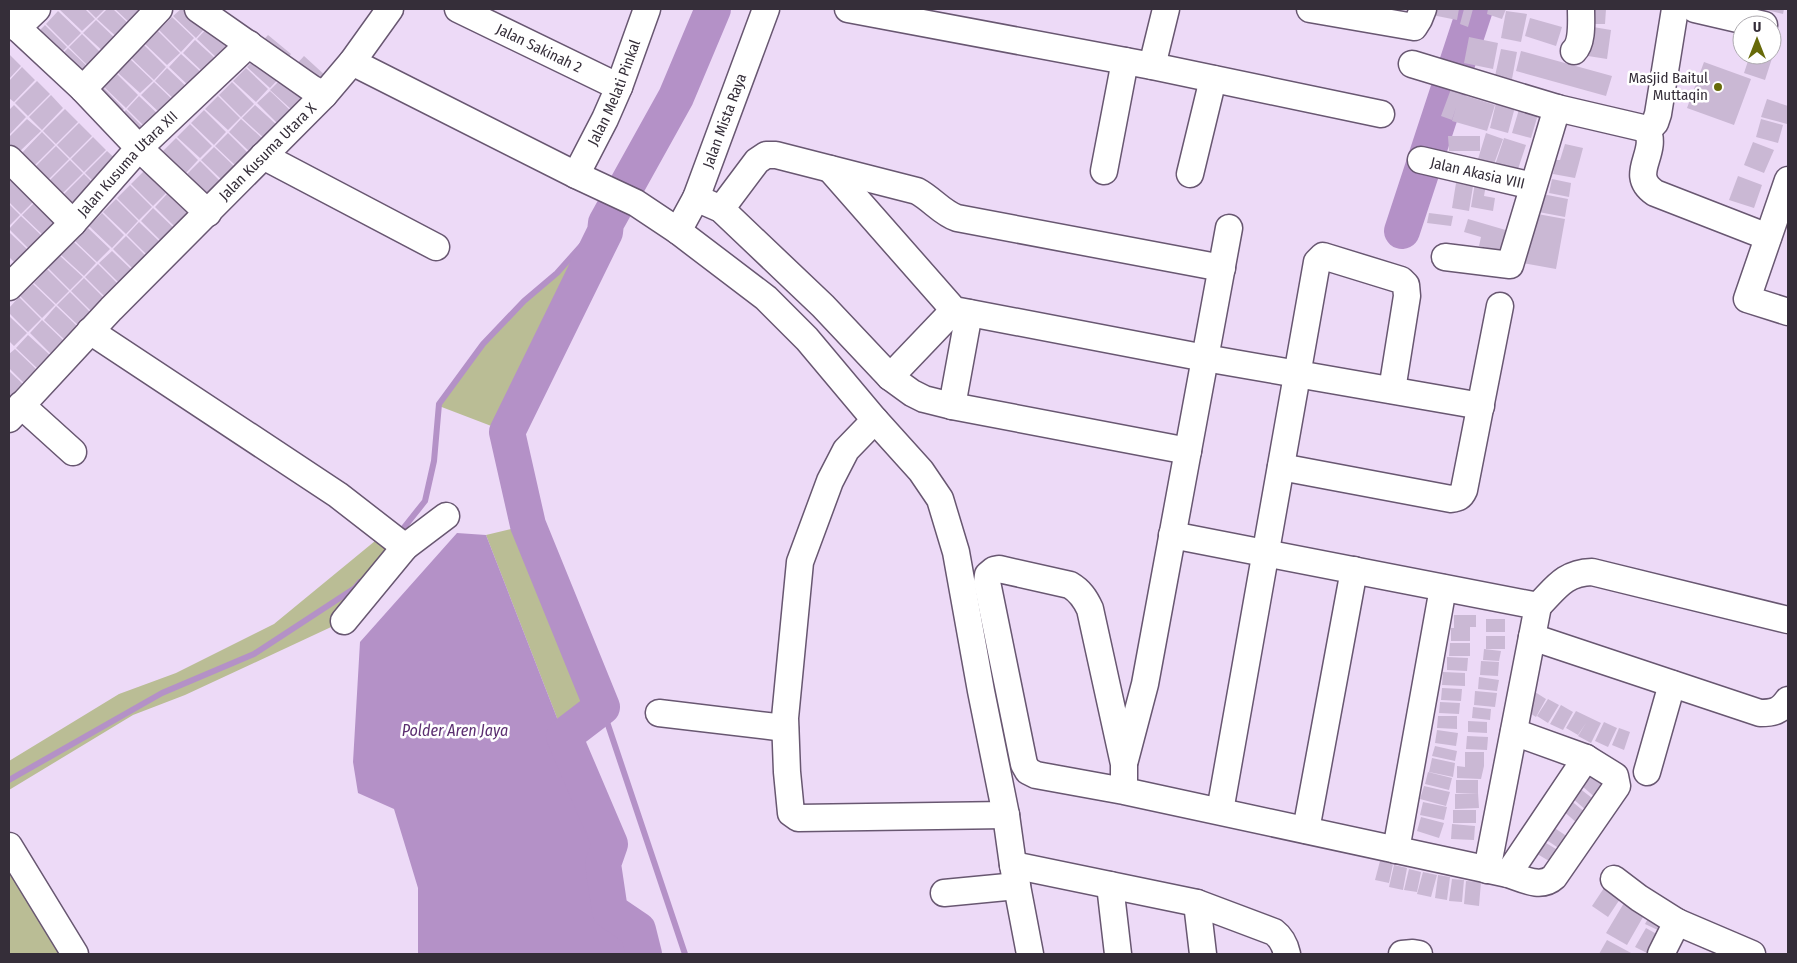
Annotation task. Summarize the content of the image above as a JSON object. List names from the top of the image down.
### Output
{
  "streets": {
    "street": [
      "Jalan Sakinah 2",
      "Jalan Melati Pinkal",
      "Jalan Mista Raya",
      "Jalan Kusuma Utara X",
      "Jalan Kusuma Utara XII",
      "Jalan Akasia VIII"
    ]
  },
  "crossings": [
    ["Jalan Sakinah 2", "Jalan Melati Pinkal"]
  ],
  "water": ["Polder Aren Jaya"],
  "places": ["Masjid Baitul Muttaqin"],
  "north": "top"
}
